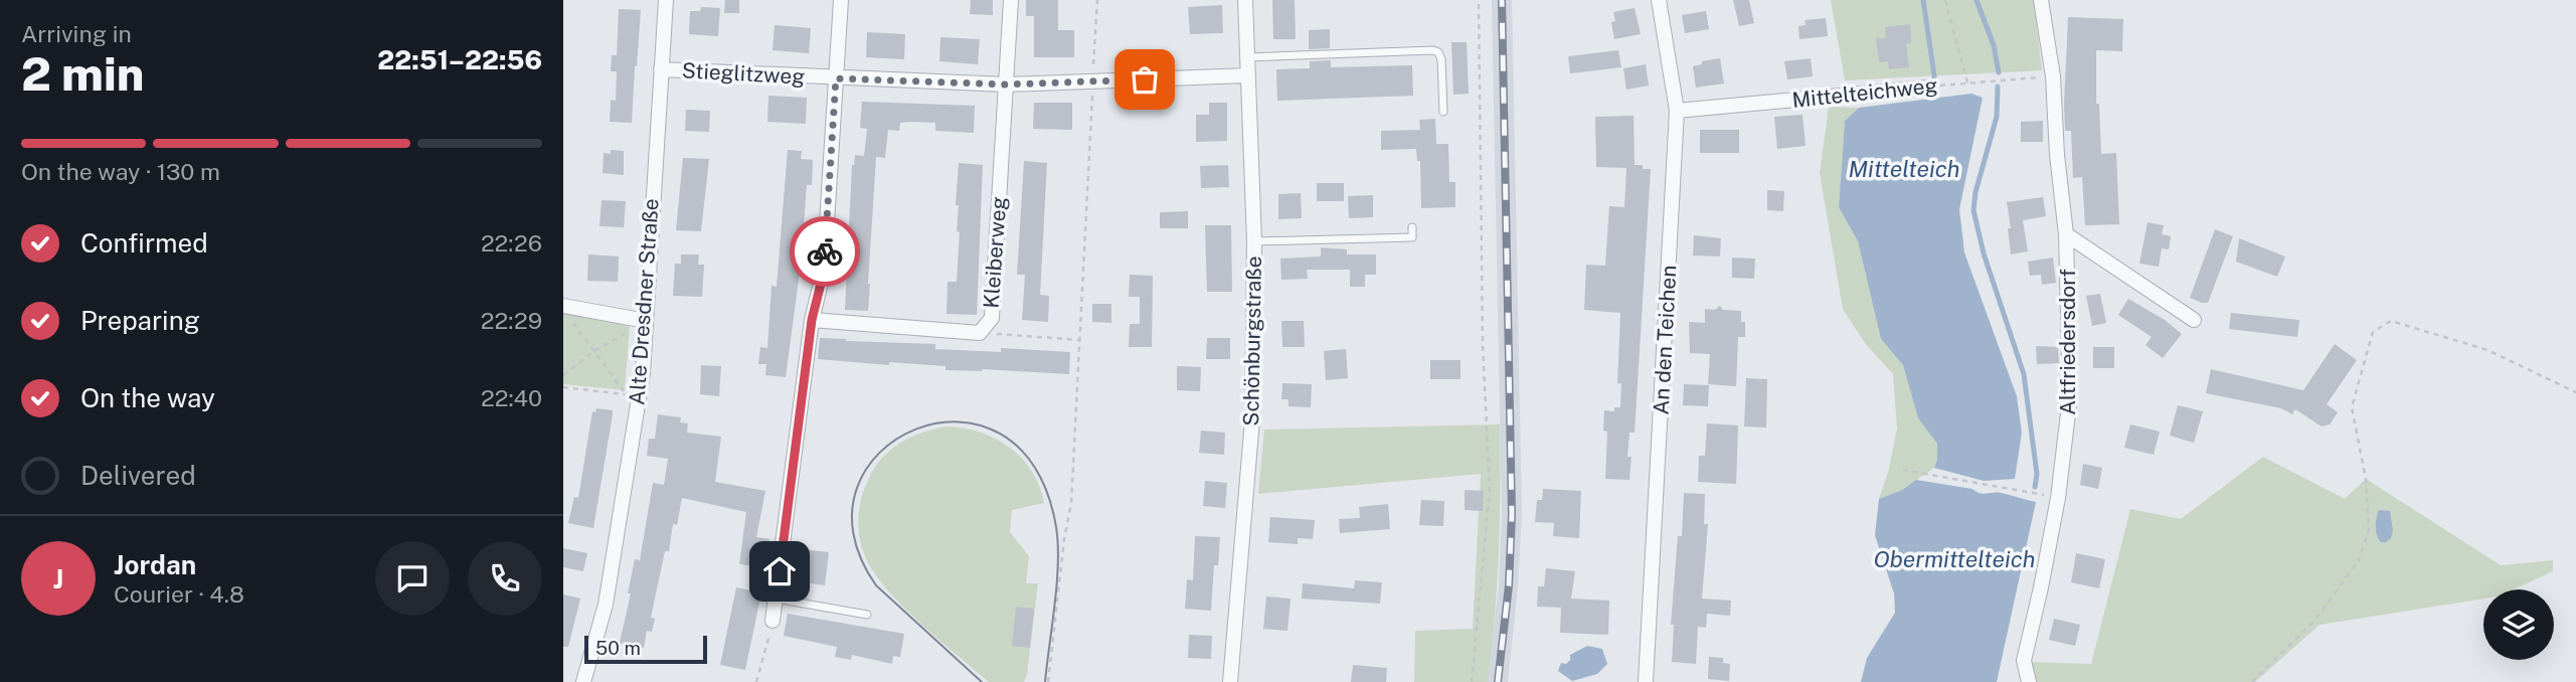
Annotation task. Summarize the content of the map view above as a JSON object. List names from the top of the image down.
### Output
{
  "streets": {
    "street": [
      "Stieglitzweg",
      "Mittelteichweg",
      "Kleiberweg",
      "Alte Dresdner Straße",
      "An den Teichen",
      "Schönburgstraße",
      "Altfriedersdorf"
    ]
  },
  "crossings": [
    ["Stieglitzweg", "Kleiberweg"],
    ["Stieglitzweg", "Alte Dresdner Straße"],
    ["Stieglitzweg", "Schönburgstraße"],
    ["Mittelteichweg", "An den Teichen"],
    ["Mittelteichweg", "Altfriedersdorf"]
  ],
  "water": ["Mittelteich", "Obermittelteich"],
  "scale_bar": "50 m",
  "page": {
    "heading": ["2 min", "Arriving in", "22:51–22:56"],
    "panel": ["Jordan", "Courier · 4.8"],
    "bar": "On the way · 130 m",
    "list": [
      ["Confirmed", "22:26"],
      ["Preparing", "22:29"],
      ["On the way", "22:40"],
      "Delivered"
    ],
    "round": "J",
    "scale": "50 m"
  }
}
